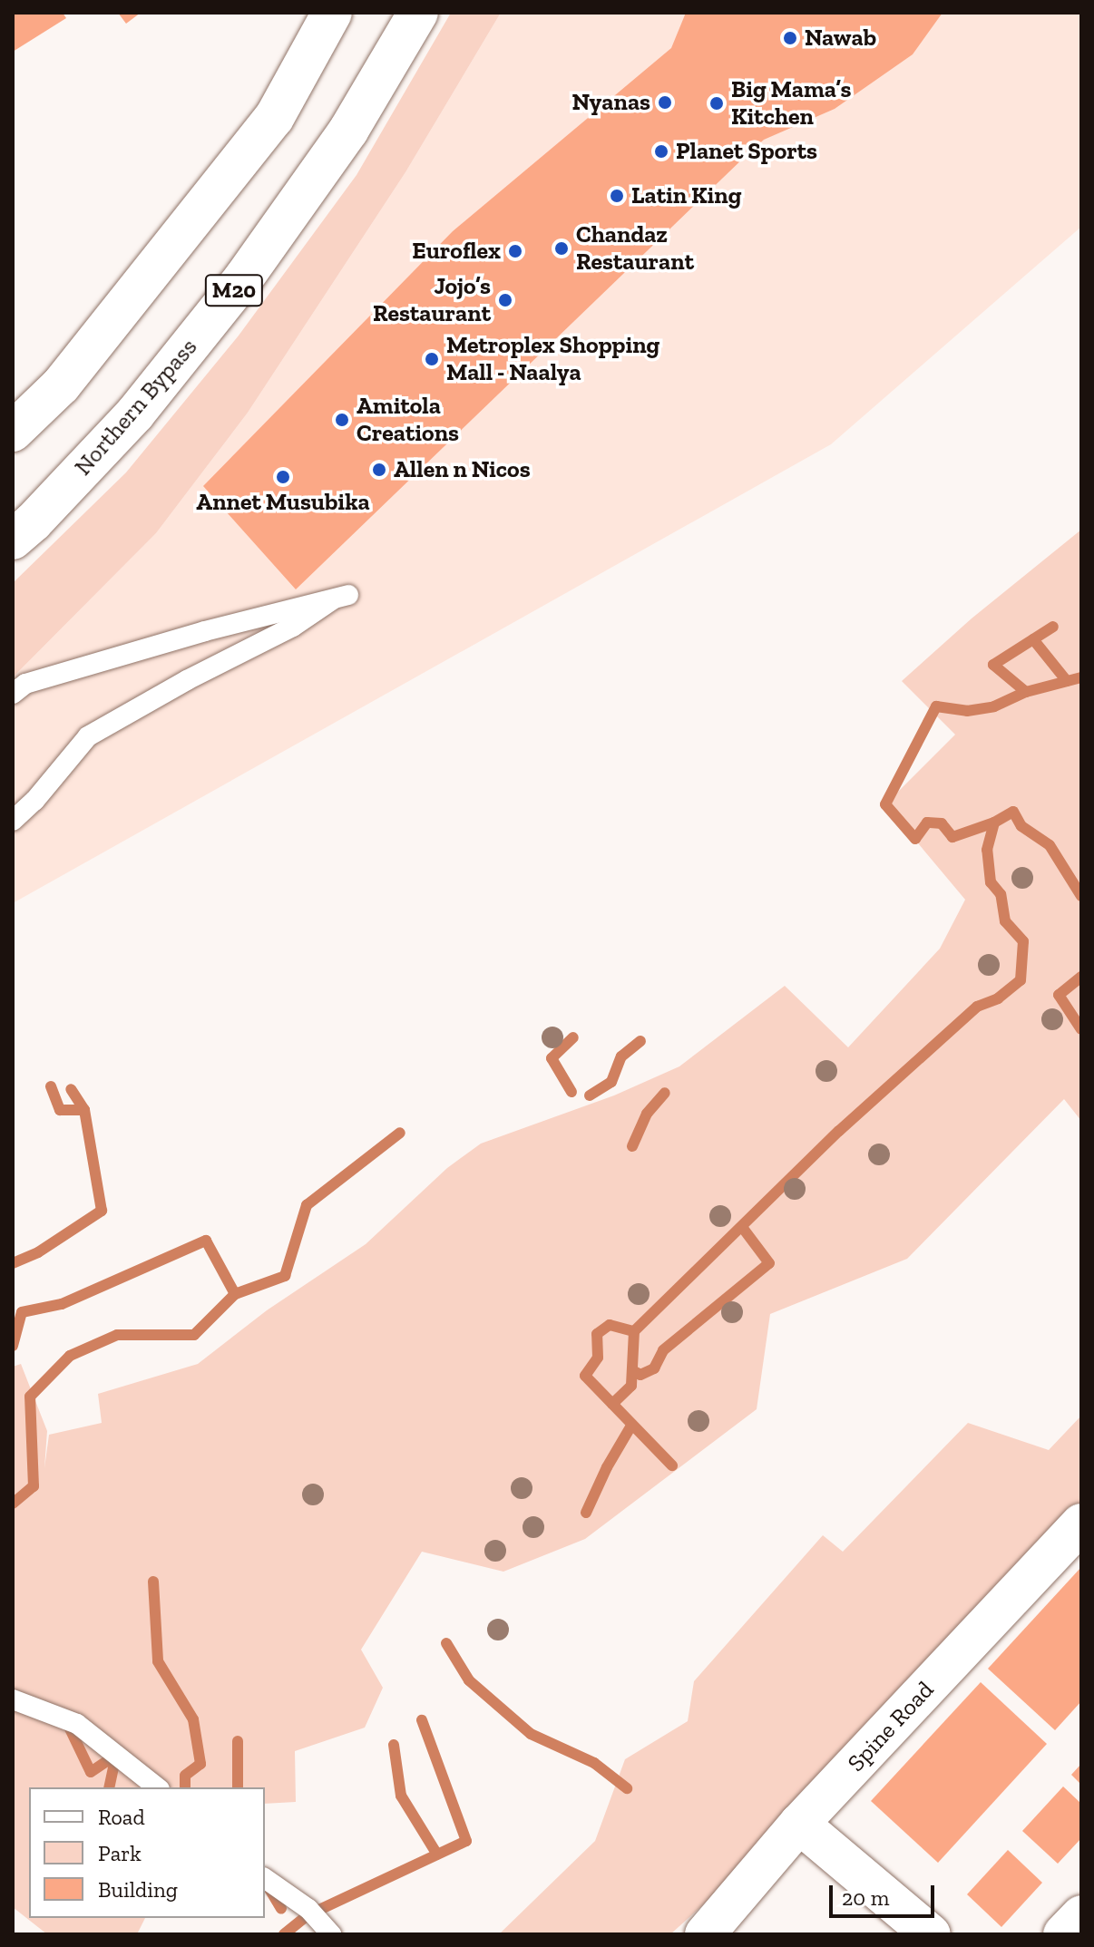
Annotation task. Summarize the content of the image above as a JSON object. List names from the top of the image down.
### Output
{
  "streets": {
    "main road": ["M20", "Northern Bypass", "Spine Road"]
  },
  "places": [
    "Nawab",
    "Nyanas",
    "Big Mama’s Kitchen",
    "Planet Sports",
    "Latin King",
    "Chandaz Restaurant",
    "Euroflex",
    "Jojo’s Restaurant",
    "Metroplex Shopping Mall - Naalya",
    "Amitola Creations",
    "Allen n Nicos",
    "Annet Musubika"
  ],
  "legend": ["Road", "Park", "Building"],
  "scale_bar": "20 m"
}
